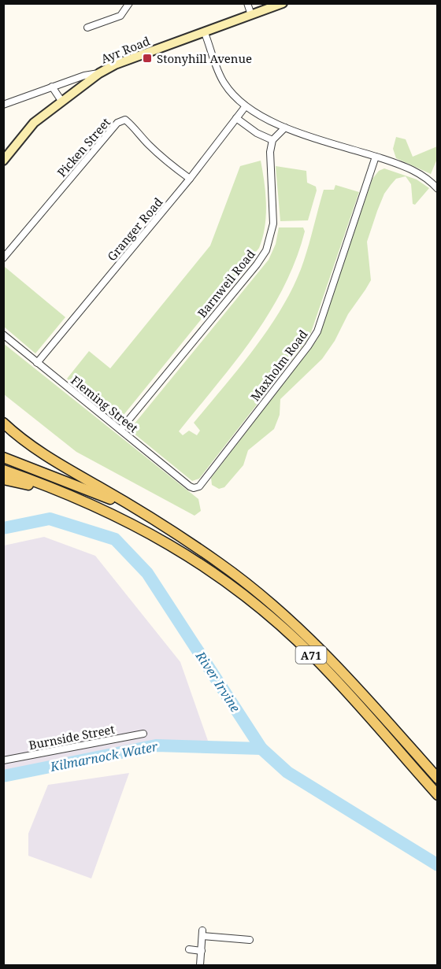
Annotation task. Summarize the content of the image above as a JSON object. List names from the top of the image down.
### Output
{
  "streets": {
    "main road": ["Ayr Road", "A71"],
    "street": [
      "Picken Street",
      "Granger Road",
      "Barnweil Road",
      "Maxholm Road",
      "Fleming Street",
      "Burnside Street"
    ]
  },
  "crossings": [
    ["Picken Street", "Granger Road"],
    ["Granger Road", "Fleming Street"],
    ["Barnweil Road", "Fleming Street"],
    ["Maxholm Road", "Fleming Street"]
  ],
  "water": ["River Irvine", "Kilmarnock Water"],
  "places": {
    "transit": ["Stonyhill Avenue"]
  }
}
